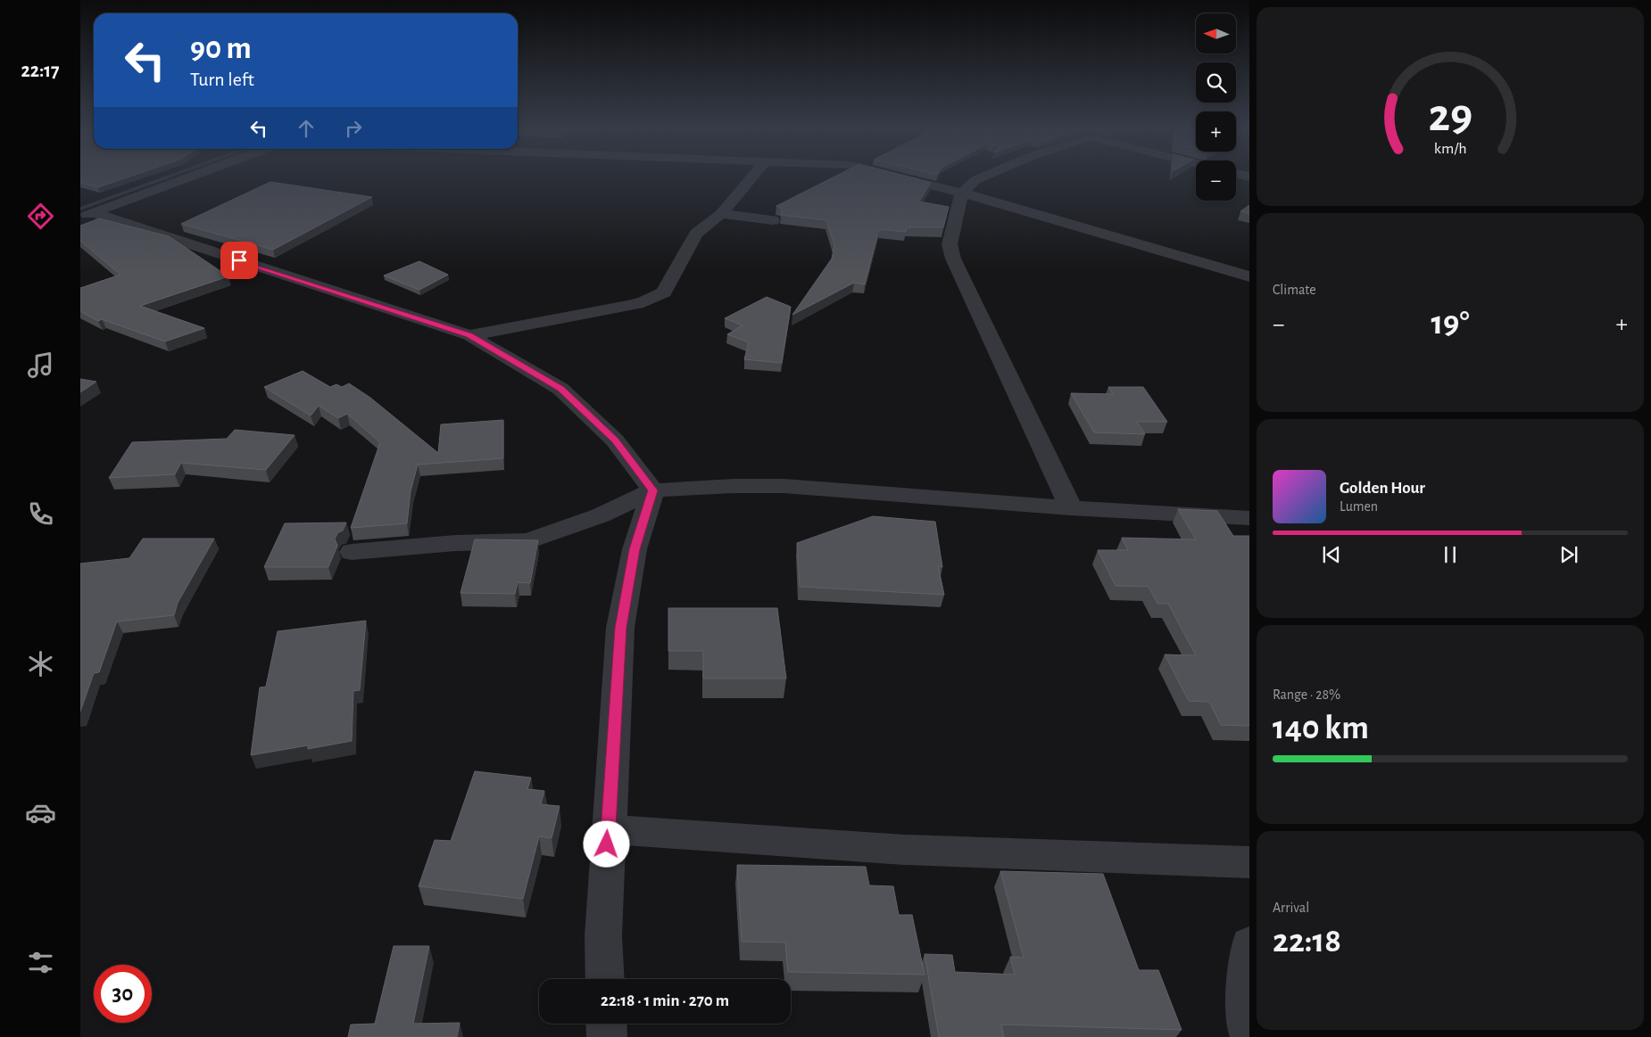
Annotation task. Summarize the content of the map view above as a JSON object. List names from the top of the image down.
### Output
{
  "north": "left",
  "page": {
    "tabs": "22:17",
    "map_buttons": ["+", "−"],
    "turn": ["90 m", "Turn left"],
    "tile": [
      "Climate",
      ["Range · 28%", "140 km"],
      ["Arrival", "22:18"]
    ],
    "heat": ["−", "19°", "+"],
    "song": ["Golden Hour", "Lumen"],
    "limit": "30",
    "trip": "22:18 · 1 min · 270 m",
    "gauge": ["29", "km/h"]
  }
}
